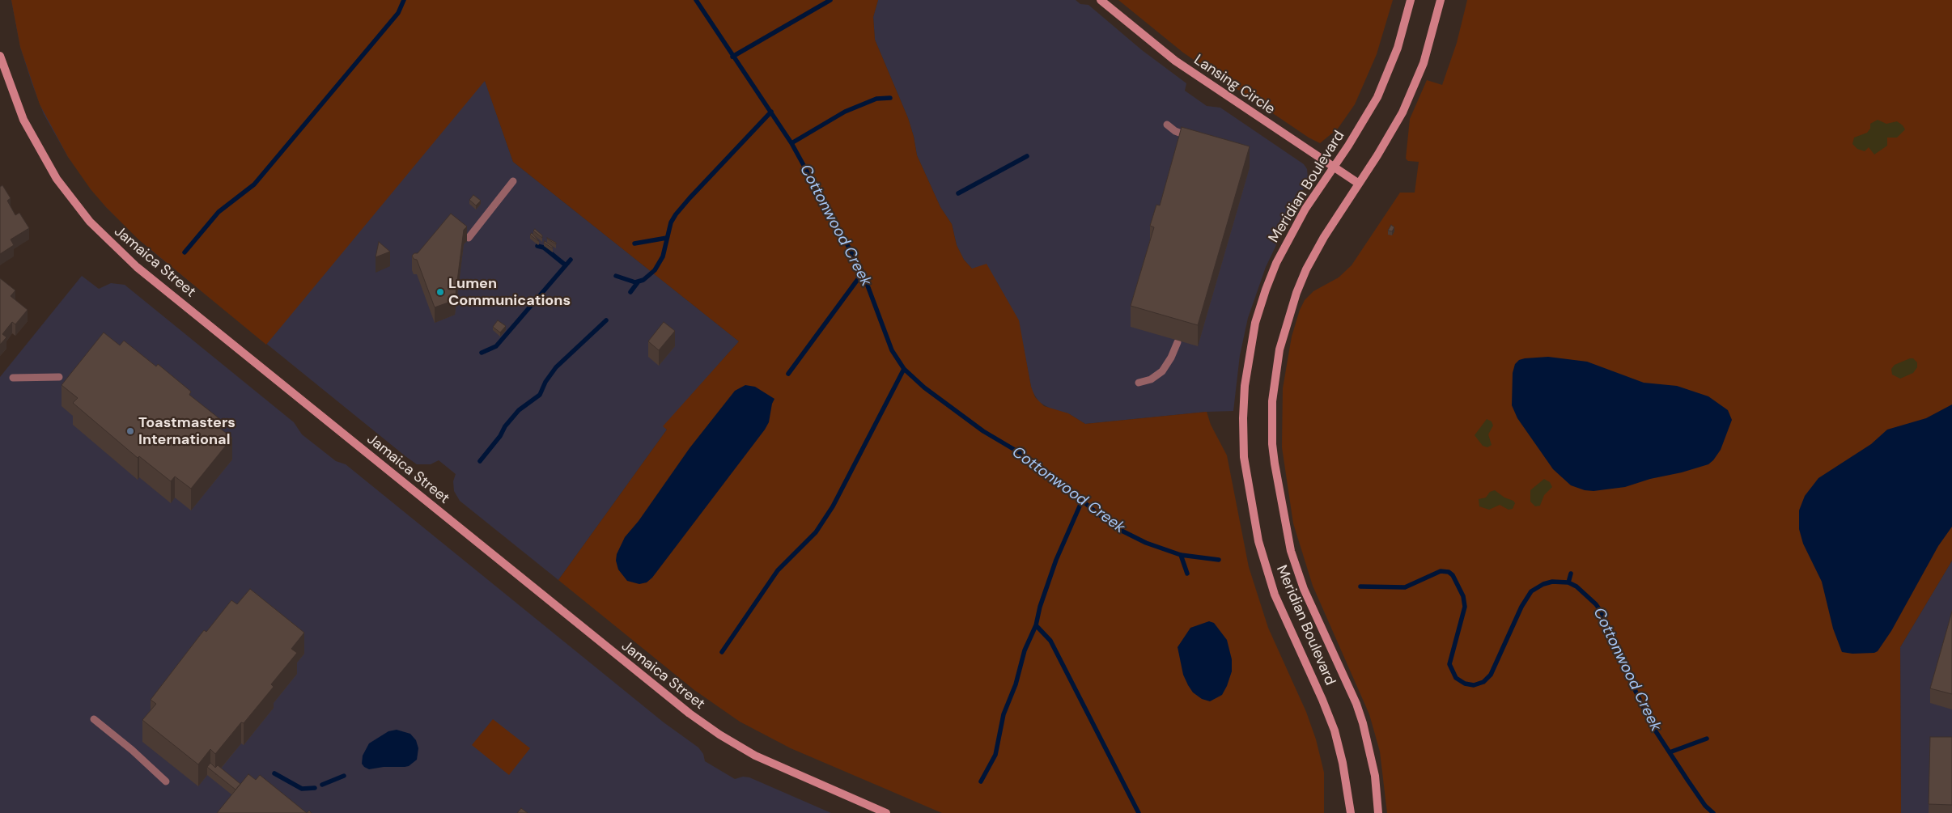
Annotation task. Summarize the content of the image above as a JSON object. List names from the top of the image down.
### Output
{
  "streets": {
    "main road": ["Lansing Circle", "Meridian Boulevard", "Jamaica Street"]
  },
  "crossings": [
    ["Lansing Circle", "Meridian Boulevard"]
  ],
  "water": ["Cottonwood Creek"],
  "places": ["Lumen Communications", "Toastmasters International"]
}
